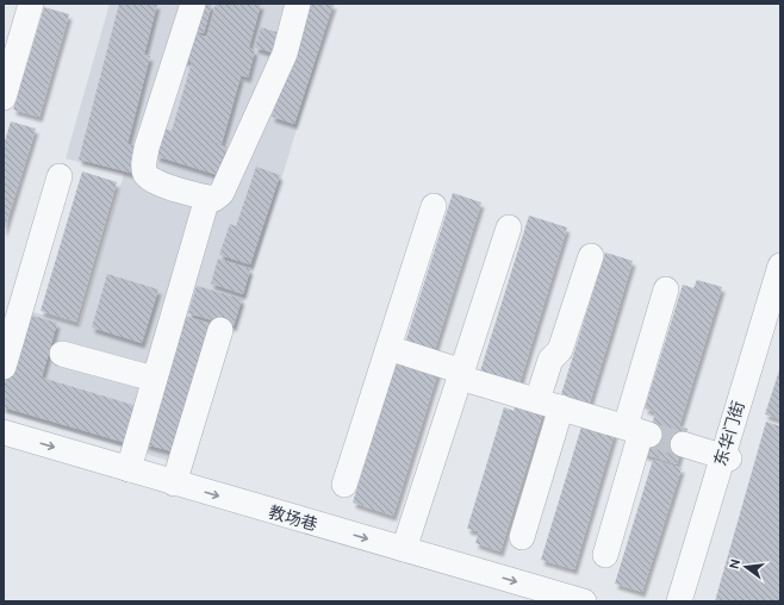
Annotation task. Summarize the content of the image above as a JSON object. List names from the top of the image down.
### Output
{
  "streets": {
    "street": ["东华门街", "教场巷"]
  },
  "north": "left"
}
